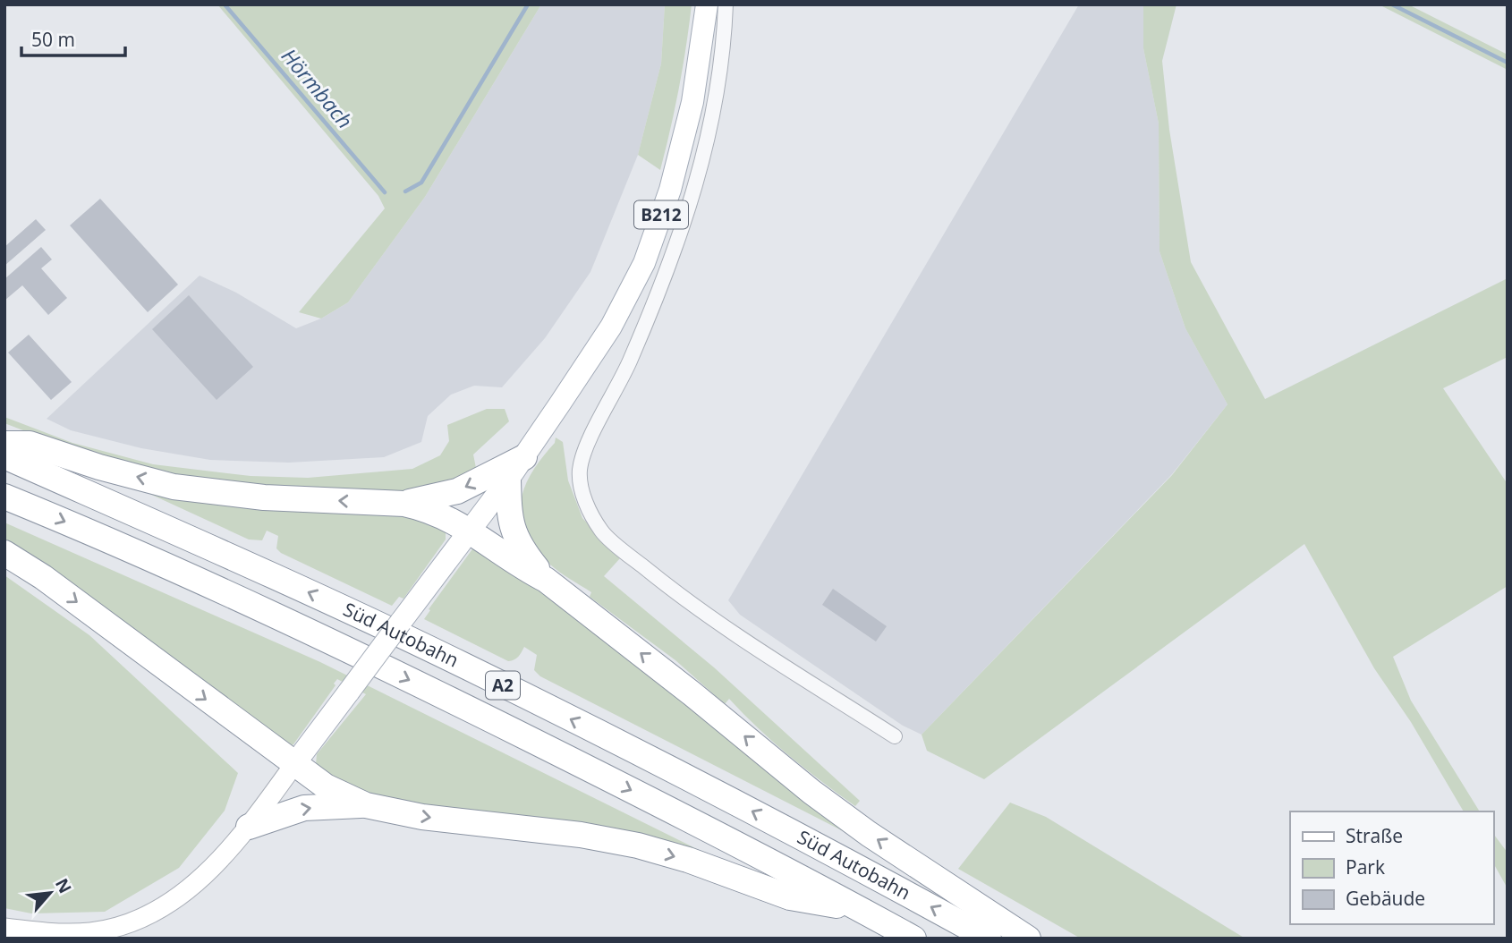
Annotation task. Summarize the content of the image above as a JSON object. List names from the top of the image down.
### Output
{
  "streets": {
    "highway": ["Süd Autobahn", "A2"],
    "main road": ["B212"]
  },
  "water": ["Hörmbach"],
  "legend": ["Straße", "Park", "Gebäude"],
  "scale_bar": "50 m",
  "north": "top right"
}
